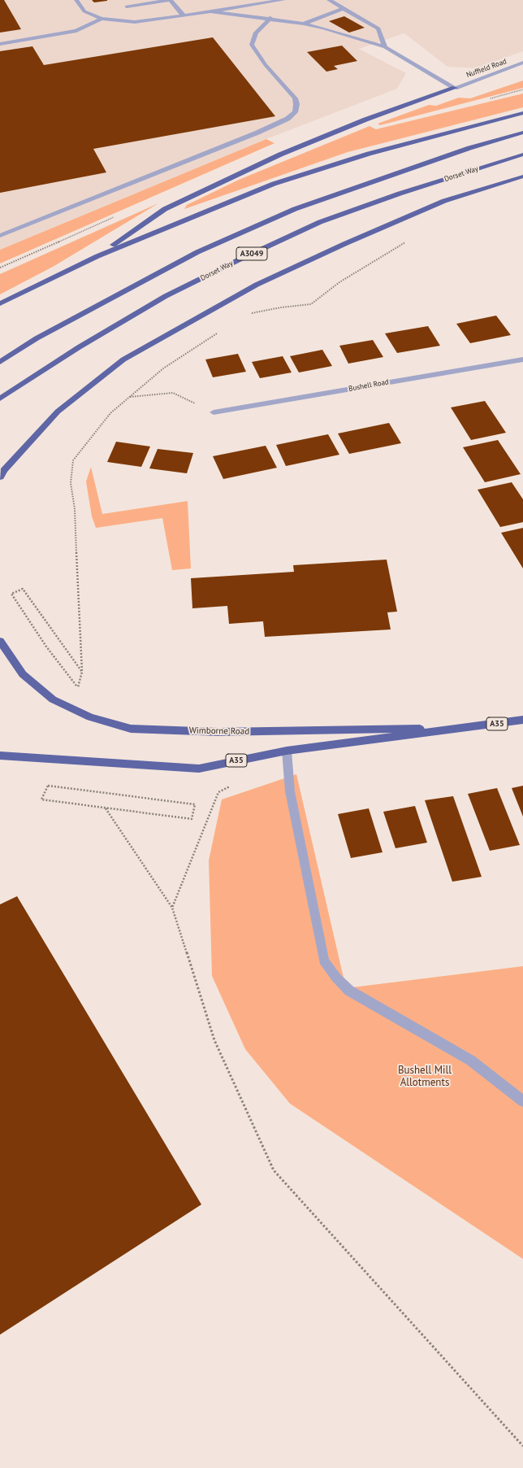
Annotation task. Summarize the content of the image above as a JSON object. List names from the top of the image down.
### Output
{
  "streets": {
    "highway": [
      "Dorset Way",
      "A3049",
      "A35",
      "Wimborne Road"
    ],
    "street": ["Nuffield Road", "Bushell Road"]
  },
  "parks": ["Bushell Mill Allotments"]
}
